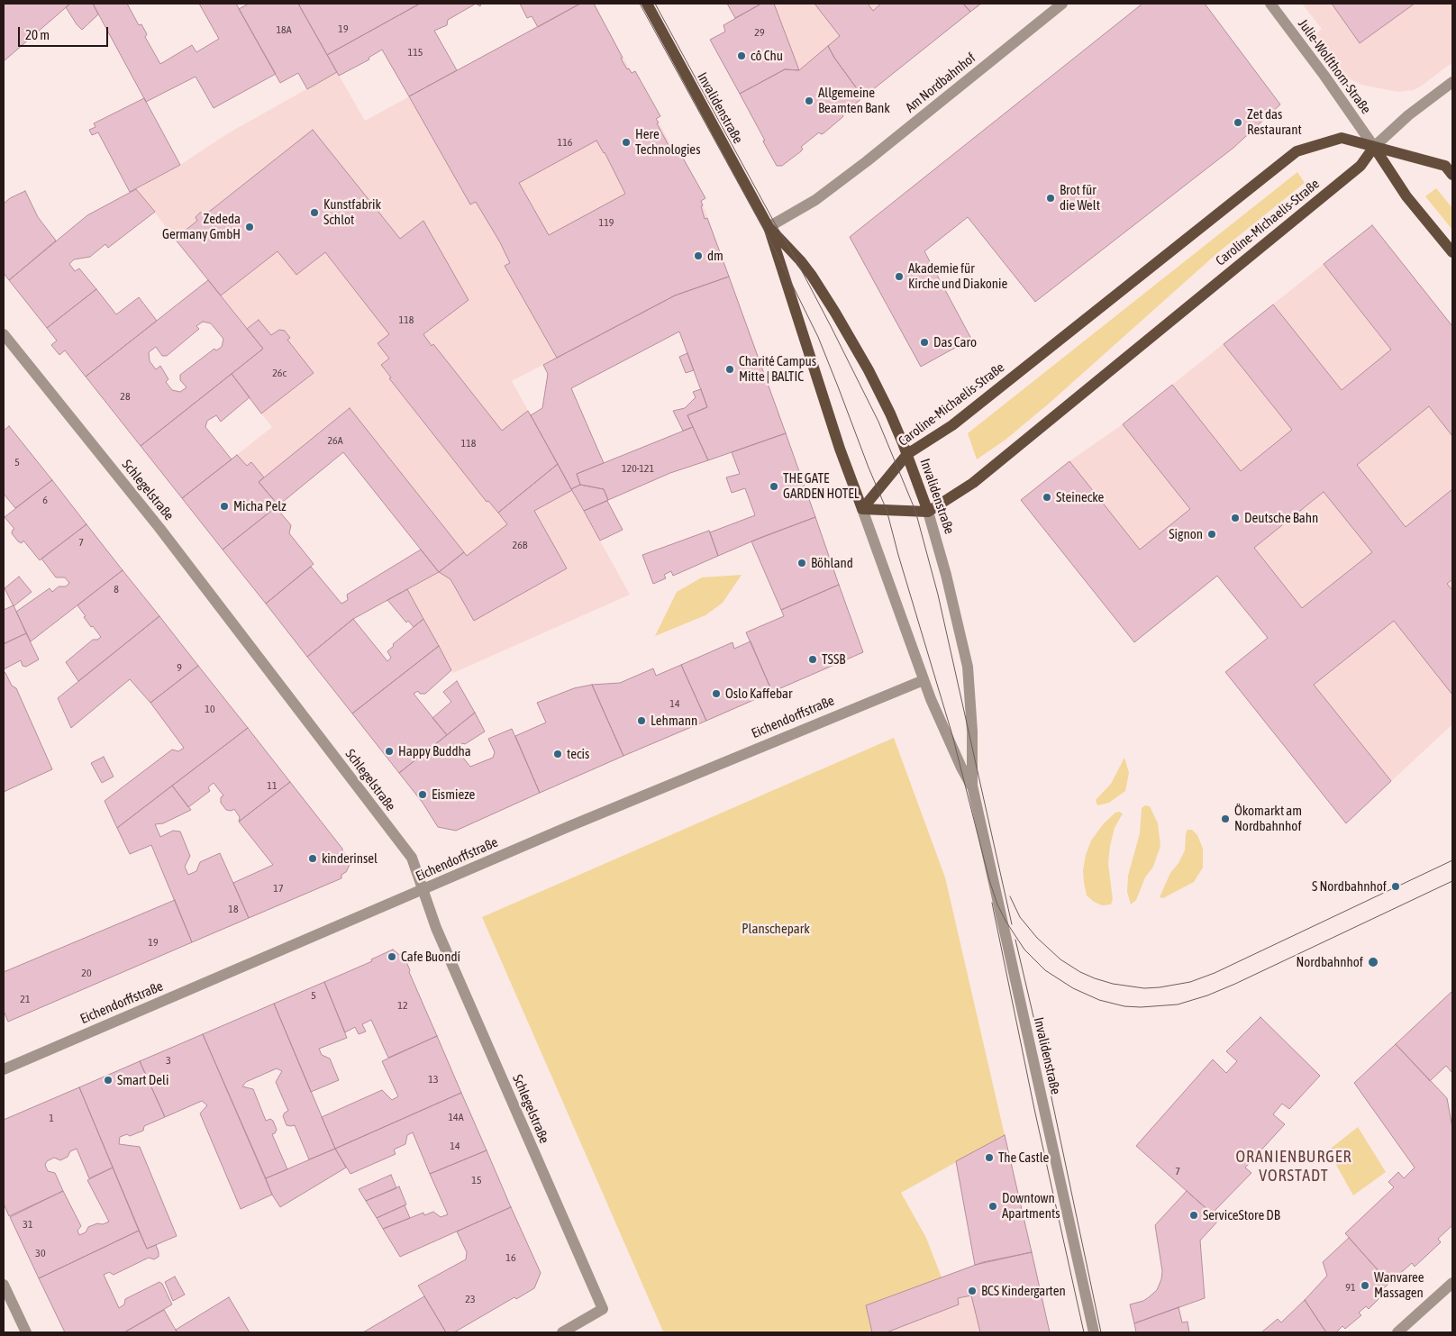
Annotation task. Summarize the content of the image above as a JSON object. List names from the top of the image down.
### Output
{
  "streets": {
    "main road": ["Julie-Wolfthorn-Straße", "Invalidenstraße", "Caroline-Michaelis-Straße"],
    "street": ["Am Nordbahnhof", "Schlegelstraße", "Eichendorffstraße"]
  },
  "crossings": [
    ["Julie-Wolfthorn-Straße", "Caroline-Michaelis-Straße"],
    ["Am Nordbahnhof", "Invalidenstraße"],
    ["Invalidenstraße", "Caroline-Michaelis-Straße"],
    ["Invalidenstraße", "Eichendorffstraße"],
    ["Schlegelstraße", "Eichendorffstraße"]
  ],
  "districts": ["ORANIENBURGER VORSTADT"],
  "parks": ["Planschepark"],
  "places": [
    "cô Chu",
    "Allgemeine Beamten Bank",
    "Zet das Restaurant",
    "Here Technologies",
    "Brot für die Welt",
    "Kunstfabrik Schlot",
    "Zededa Germany GmbH",
    "dm",
    "Akademie für Kirche und Diakonie",
    "Das Caro",
    "Charité Campus Mitte | BALTIC",
    "THE GATE GARDEN HOTEL",
    "Steinecke",
    "Micha Pelz",
    "Deutsche Bahn",
    "Signon",
    "Böhland",
    "TSSB",
    "Oslo Kaffebar",
    "Lehmann",
    "Happy Buddha",
    "tecis",
    "Eismieze",
    "Ökomarkt am Nordbahnhof",
    "kinderinsel",
    "S Nordbahnhof",
    "Cafe Buondí",
    "Nordbahnhof",
    "Smart Deli",
    "The Castle",
    "Downtown Apartments",
    "ServiceStore DB",
    "Wanvaree Massagen",
    "BCS Kindergarten"
  ],
  "house_numbers": [
    "19",
    "18A",
    "29",
    "115",
    "116",
    "119",
    "118",
    "26c",
    "28",
    "26A",
    "118",
    "5",
    "120-121",
    "6",
    "7",
    "26B",
    "8",
    "9",
    "14",
    "10",
    "11",
    "17",
    "18",
    "19",
    "20",
    "5",
    "21",
    "12",
    "3",
    "13",
    "14A",
    "1",
    "14",
    "7",
    "15",
    "31",
    "30",
    "16",
    "91",
    "23"
  ],
  "scale_bar": "20 m"
}
